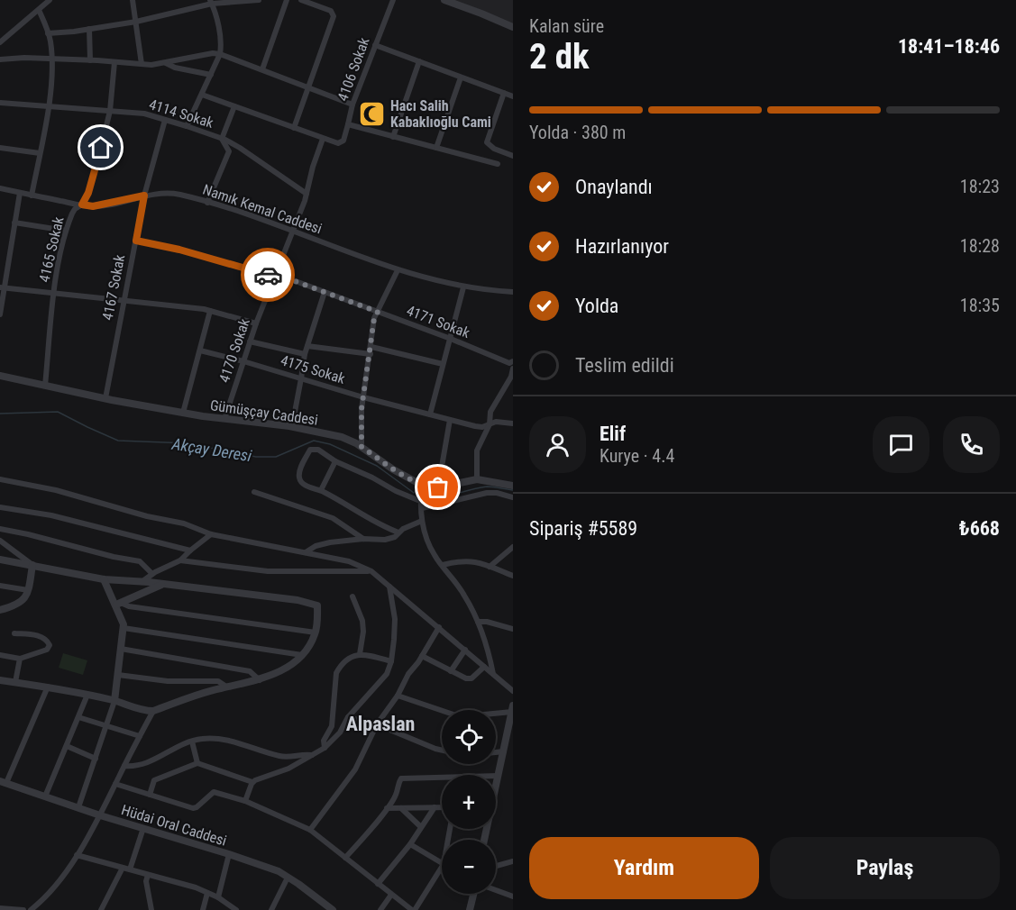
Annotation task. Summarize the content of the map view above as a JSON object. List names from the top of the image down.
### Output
{
  "streets": {
    "street": [
      "4106 Sokak",
      "4114 Sokak",
      "Namık Kemal Caddesi",
      "4165 Sokak",
      "4167 Sokak",
      "4171 Sokak",
      "4170 Sokak",
      "4175 Sokak",
      "Gümüşçay Caddesi",
      "Hüdai Oral Caddesi"
    ]
  },
  "crossings": [
    ["4114 Sokak", "4165 Sokak"],
    ["4114 Sokak", "4167 Sokak"],
    ["4114 Sokak", "4170 Sokak"],
    ["Namık Kemal Caddesi", "4165 Sokak"],
    ["Namık Kemal Caddesi", "4167 Sokak"],
    ["Namık Kemal Caddesi", "4170 Sokak"],
    ["4165 Sokak", "Gümüşçay Caddesi"],
    ["4167 Sokak", "4171 Sokak"],
    ["4167 Sokak", "Gümüşçay Caddesi"],
    ["4171 Sokak", "4170 Sokak"],
    ["4170 Sokak", "4175 Sokak"],
    ["4170 Sokak", "Gümüşçay Caddesi"]
  ],
  "districts": ["Alpaslan"],
  "water": ["Akçay Deresi"],
  "places": {
    "mosque": ["Hacı Salih Kabaklıoğlu Cami"]
  },
  "page": {
    "heading": ["2 dk", "Kalan süre", "18:41–18:46"],
    "panel": [
      "Elif",
      "Kurye · 4.4",
      "Sipariş #5589",
      "₺668"
    ],
    "bar": "Yolda · 380 m",
    "list": [
      ["Onaylandı", "18:23"],
      ["Hazırlanıyor", "18:28"],
      ["Yolda", "18:35"],
      "Teslim edildi"
    ],
    "map_buttons": ["+", "−"],
    "buttons": ["Yardım", "Paylaş"]
  }
}
